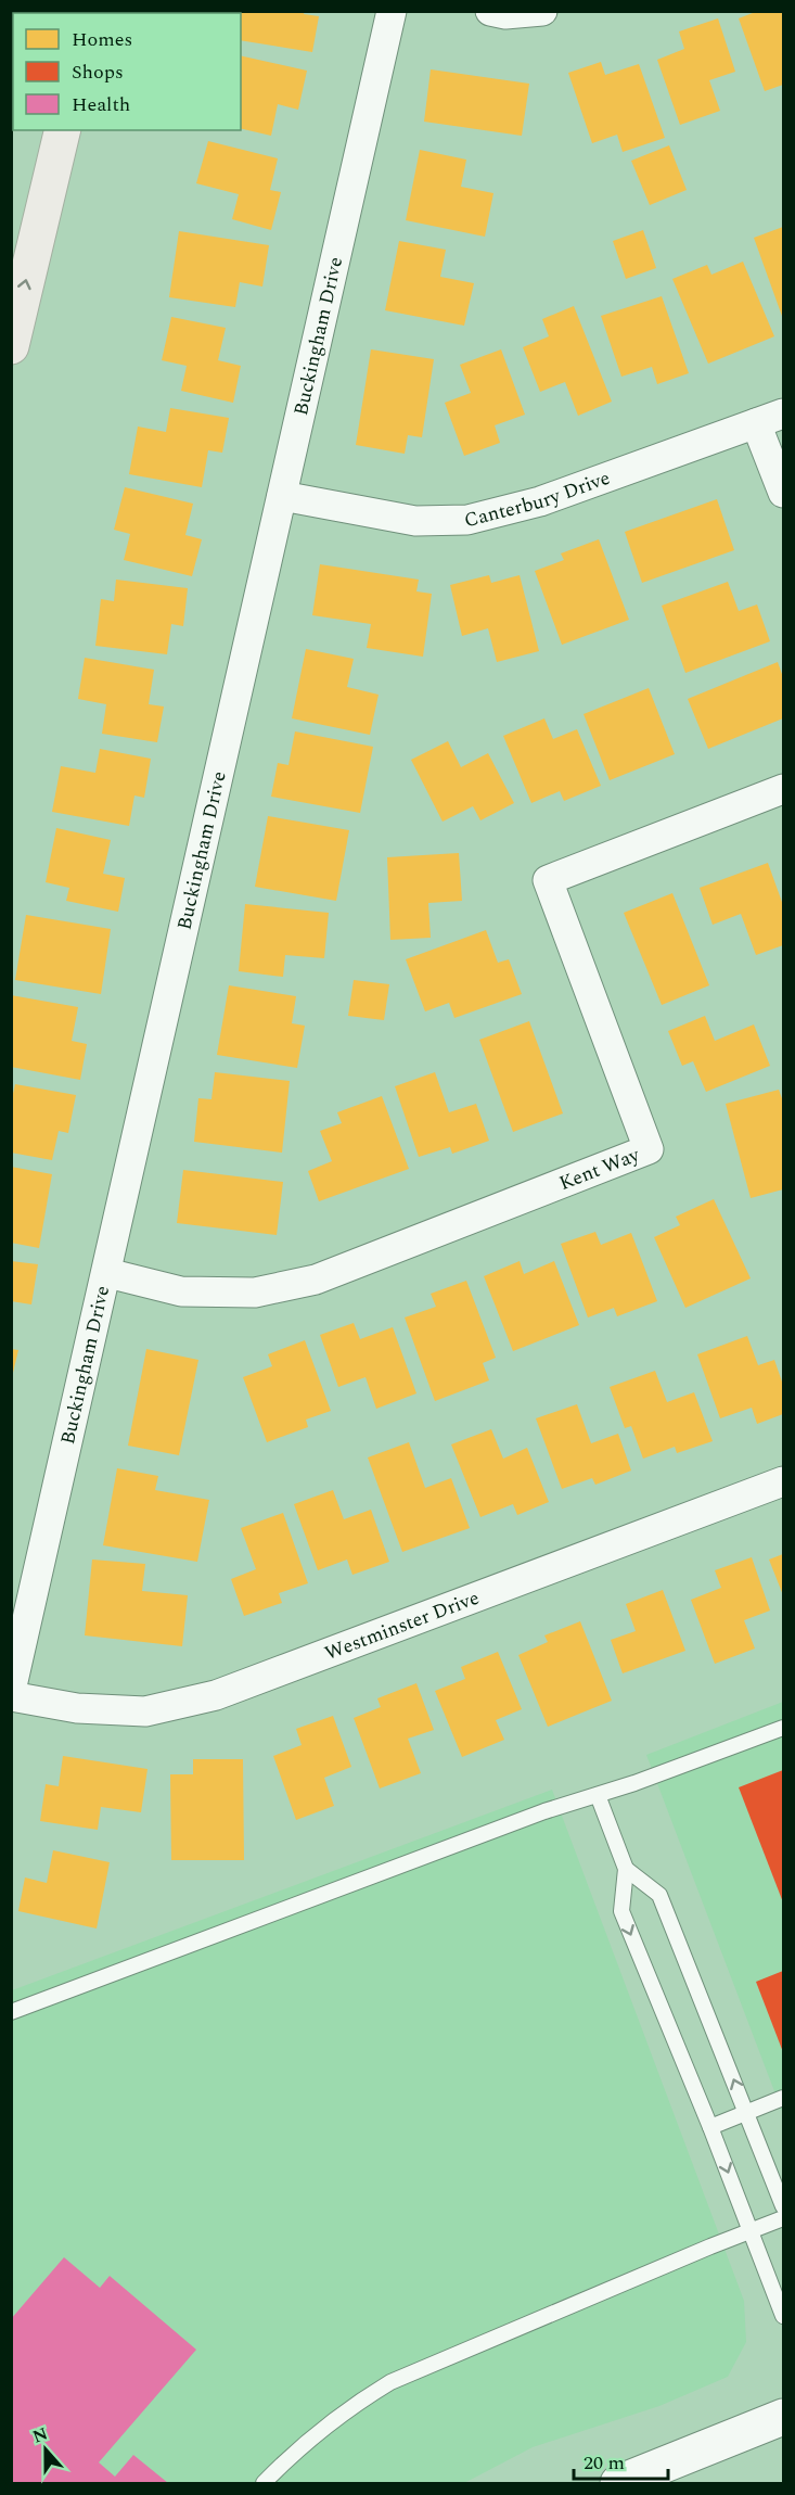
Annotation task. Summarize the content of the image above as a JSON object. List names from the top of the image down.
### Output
{
  "streets": {
    "street": [
      "Buckingham Drive",
      "Canterbury Drive",
      "Kent Way",
      "Westminster Drive"
    ]
  },
  "crossings": [
    ["Buckingham Drive", "Canterbury Drive"],
    ["Buckingham Drive", "Kent Way"]
  ],
  "legend": ["Homes", "Shops", "Health"],
  "scale_bar": "20 m",
  "north": "top"
}
